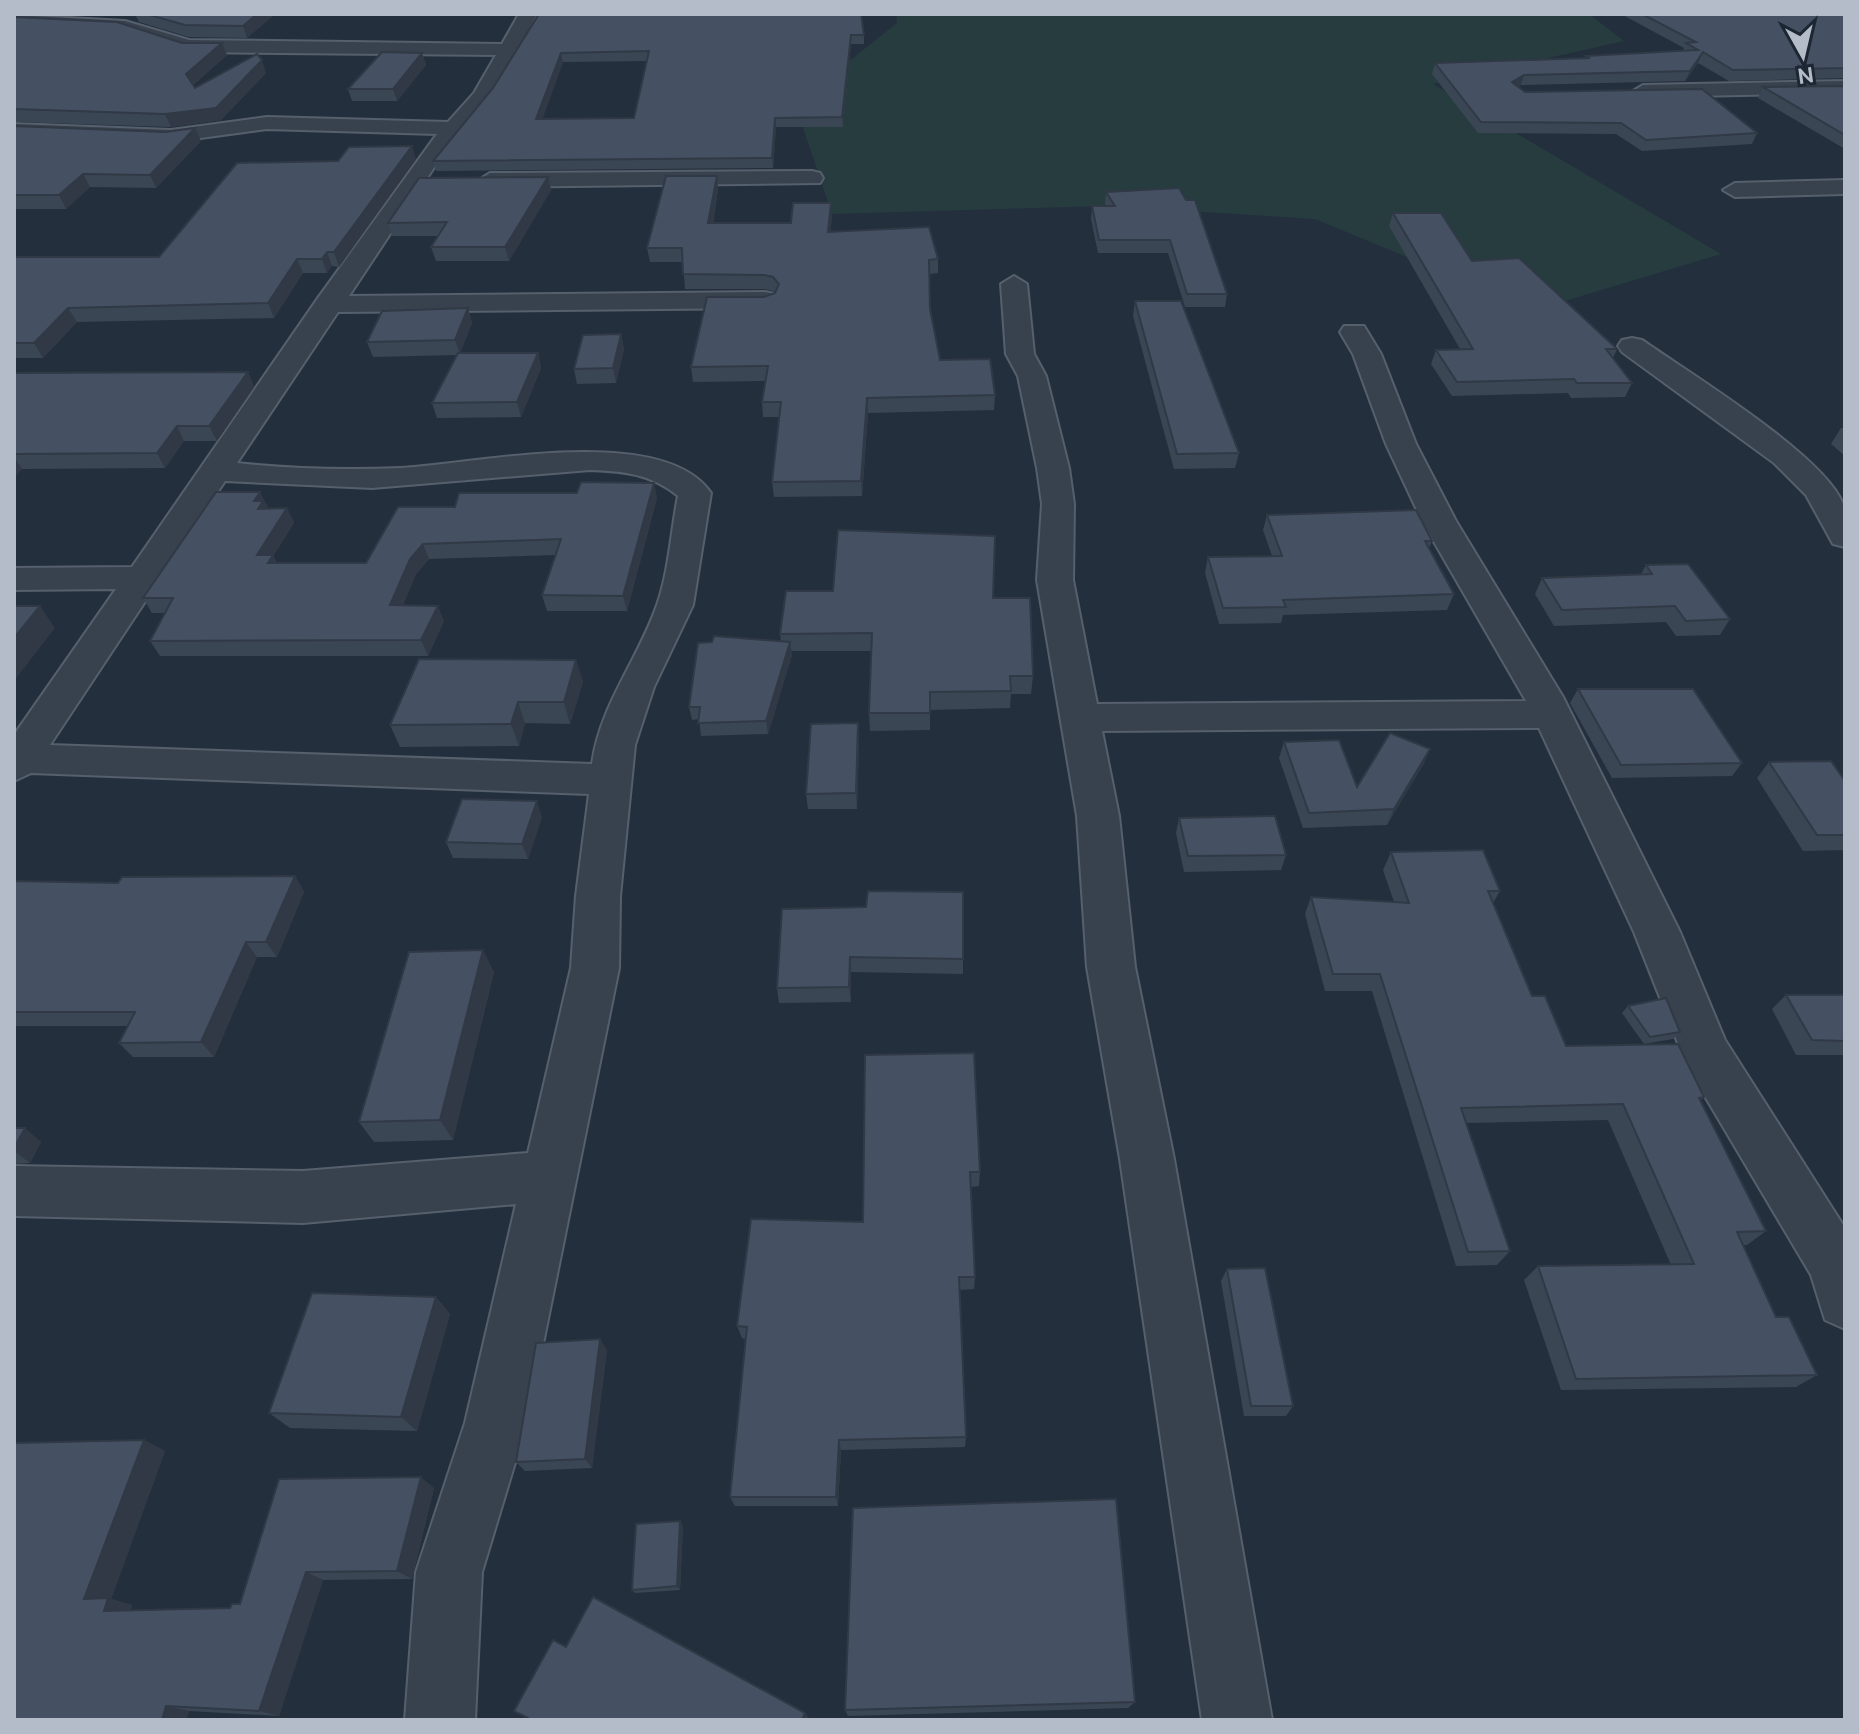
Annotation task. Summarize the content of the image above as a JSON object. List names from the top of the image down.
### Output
{
  "north": "bottom"
}
